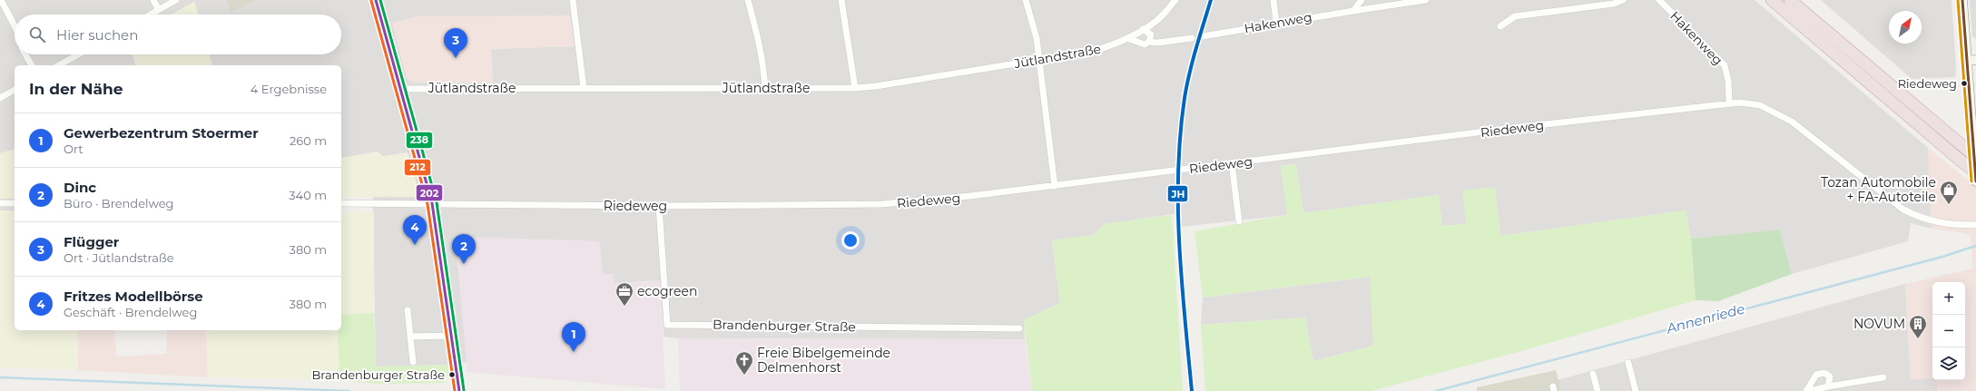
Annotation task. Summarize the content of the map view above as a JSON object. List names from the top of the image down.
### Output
{
  "streets": {
    "street": [
      "Hakenweg",
      "Jütlandstraße",
      "Riedeweg",
      "Brandenburger Straße"
    ]
  },
  "crossings": [
    ["Hakenweg", "Riedeweg"],
    ["Riedeweg", "Brandenburger Straße"]
  ],
  "water": ["Annenriede"],
  "places": {
    "other": ["Riedeweg", "Brandenburger Straße"],
    "shop": ["Tozan Automobile + FA-Autoteile"],
    "office": ["ecogreen"],
    "building": ["NOVUM"],
    "church": ["Freie Bibelgemeinde Delmenhorst"]
  },
  "lines": [
    "transit line JH",
    "transit line 202",
    "transit line 238",
    "transit line 212"
  ],
  "north": "top right",
  "page": {
    "search": "Hier suchen",
    "pins": [
      "3",
      "4",
      "2",
      "1"
    ],
    "heading": ["In der Nähe", "4 Ergebnisse"],
    "list": [
      {
        "mark": "1",
        "name": "Gewerbezentrum Stoermer",
        "note": "Ort",
        "value": "260 m"
      },
      {
        "mark": "2",
        "name": "Dinc",
        "note": "Büro · Brendelweg",
        "value": "340 m"
      },
      {
        "mark": "3",
        "name": "Flügger",
        "note": "Ort · Jütlandstraße",
        "value": "380 m"
      },
      {
        "mark": "4",
        "name": "Fritzes Modellbörse",
        "note": "Geschäft · Brendelweg",
        "value": "380 m"
      }
    ],
    "map_buttons": ["+", "−"]
  }
}
